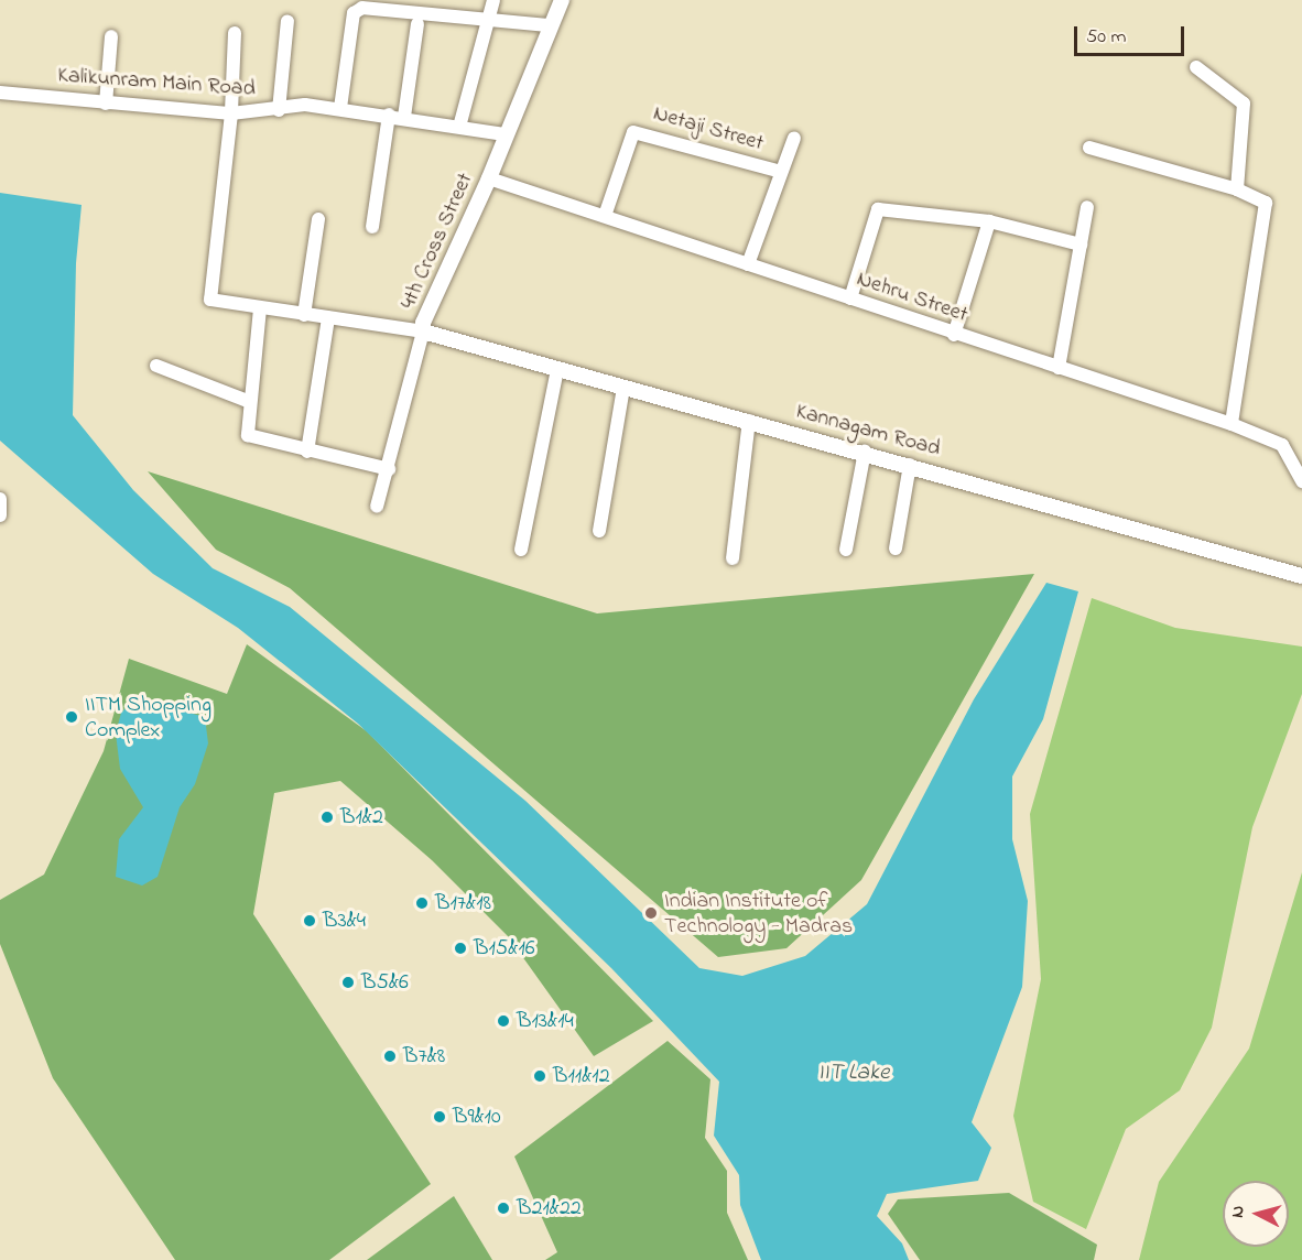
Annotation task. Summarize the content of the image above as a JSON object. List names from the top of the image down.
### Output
{
  "streets": {
    "street": [
      "Kalikunram Main Road",
      "Netaji Street",
      "4th Cross Street",
      "Nehru Street",
      "Kannagam Road"
    ]
  },
  "crossings": [
    ["Kalikunram Main Road", "4th Cross Street"],
    ["Netaji Street", "Nehru Street"],
    ["4th Cross Street", "Nehru Street"],
    ["4th Cross Street", "Kannagam Road"]
  ],
  "water": ["IIT Lake"],
  "places": [
    "IITM Shopping Complex",
    "B1&2",
    "B17&18",
    "Indian Institute of Technology - Madras",
    "B3&4",
    "B15&16",
    "B5&6",
    "B13&14",
    "B7&8",
    "B11&12",
    "B9&10",
    "B21&22"
  ],
  "scale_bar": "50 m",
  "north": "left"
}
